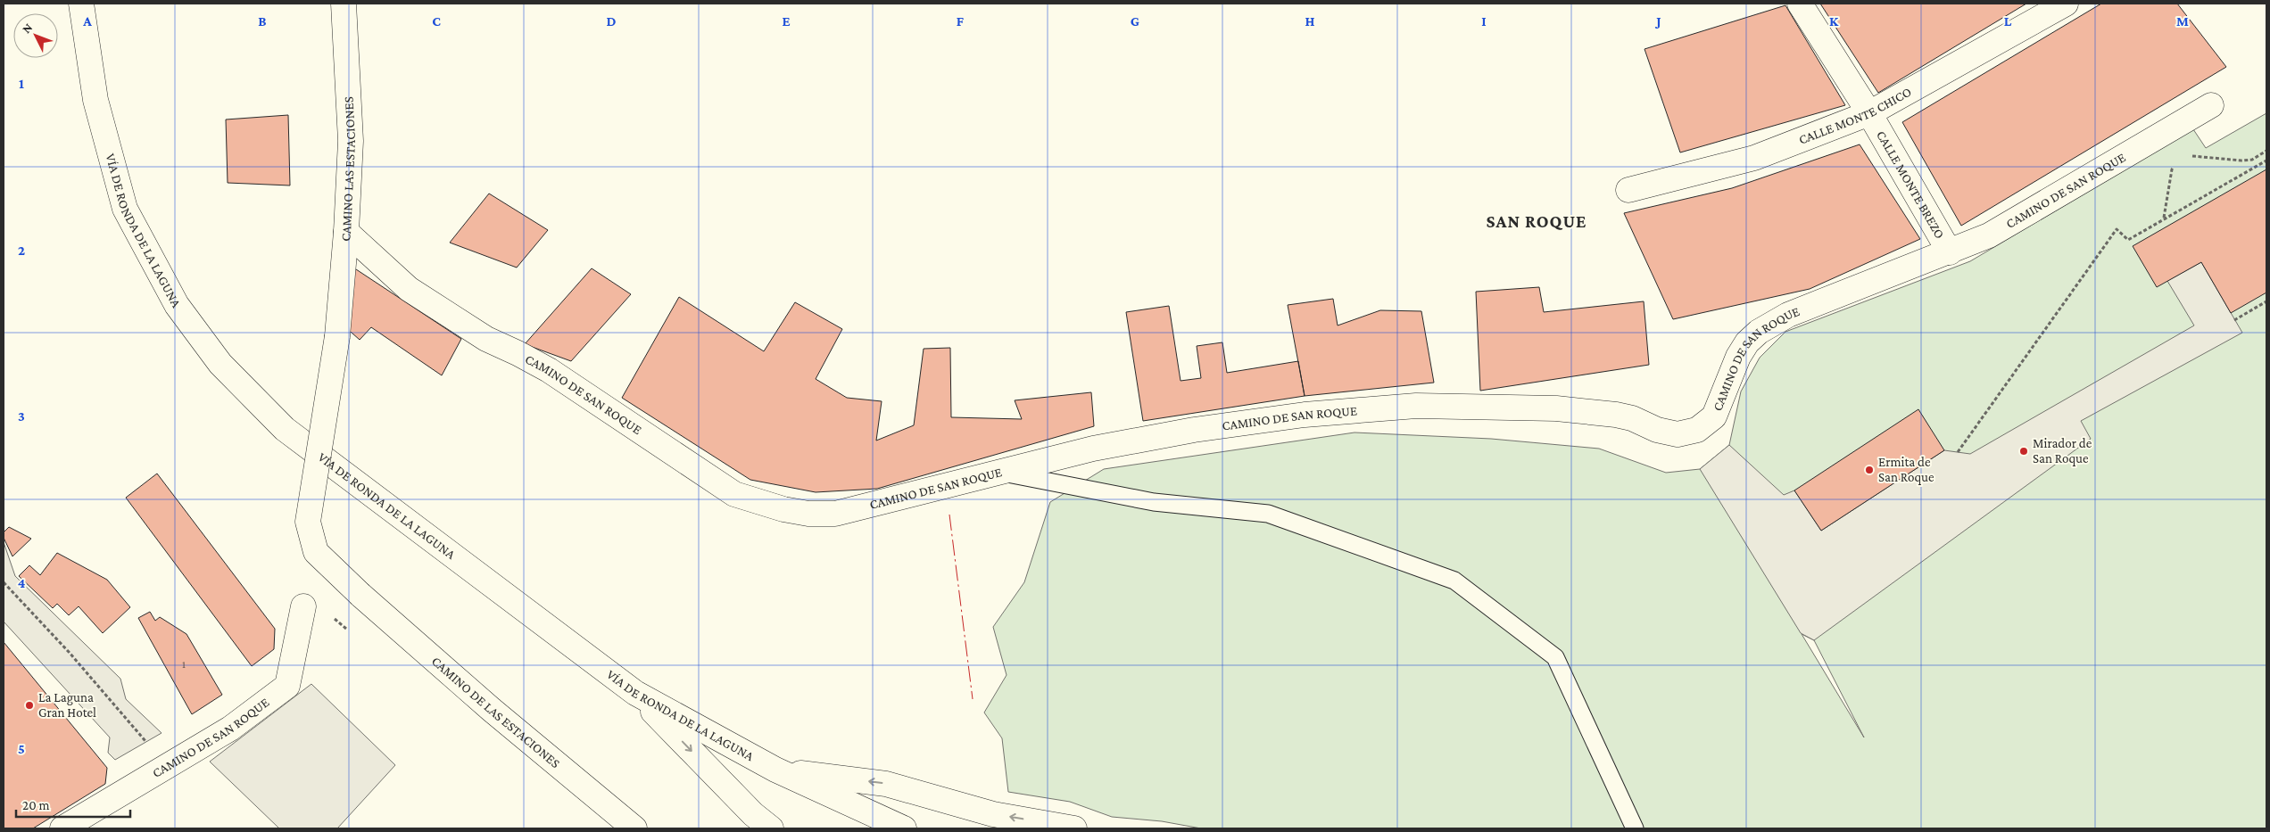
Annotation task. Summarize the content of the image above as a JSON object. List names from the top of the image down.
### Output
{
  "streets": {
    "street": [
      "CALLE MONTE CHICO",
      "CAMINO LAS ESTACIONES",
      "CALLE MONTE BREZO",
      "CAMINO DE SAN ROQUE",
      "VÍA DE RONDA DE LA LAGUNA",
      "CAMINO DE LAS ESTACIONES"
    ]
  },
  "crossings": [
    ["CALLE MONTE CHICO", "CALLE MONTE BREZO"],
    ["CAMINO LAS ESTACIONES", "CAMINO DE SAN ROQUE"],
    ["CAMINO LAS ESTACIONES", "CAMINO DE LAS ESTACIONES"],
    ["CALLE MONTE BREZO", "CAMINO DE SAN ROQUE"]
  ],
  "districts": ["SAN ROQUE"],
  "places": ["Mirador de San Roque", "Ermita de San Roque", "La Laguna Gran Hotel"],
  "house_numbers": ["1"],
  "scale_bar": "20 m",
  "north": "top left",
  "grid": {
    "columns": [
      "A",
      "B",
      "C",
      "D",
      "E",
      "F",
      "G",
      "H",
      "I",
      "J",
      "K",
      "L",
      "M"
    ],
    "rows": [
      "1",
      "2",
      "3",
      "4",
      "5"
    ]
  }
}
